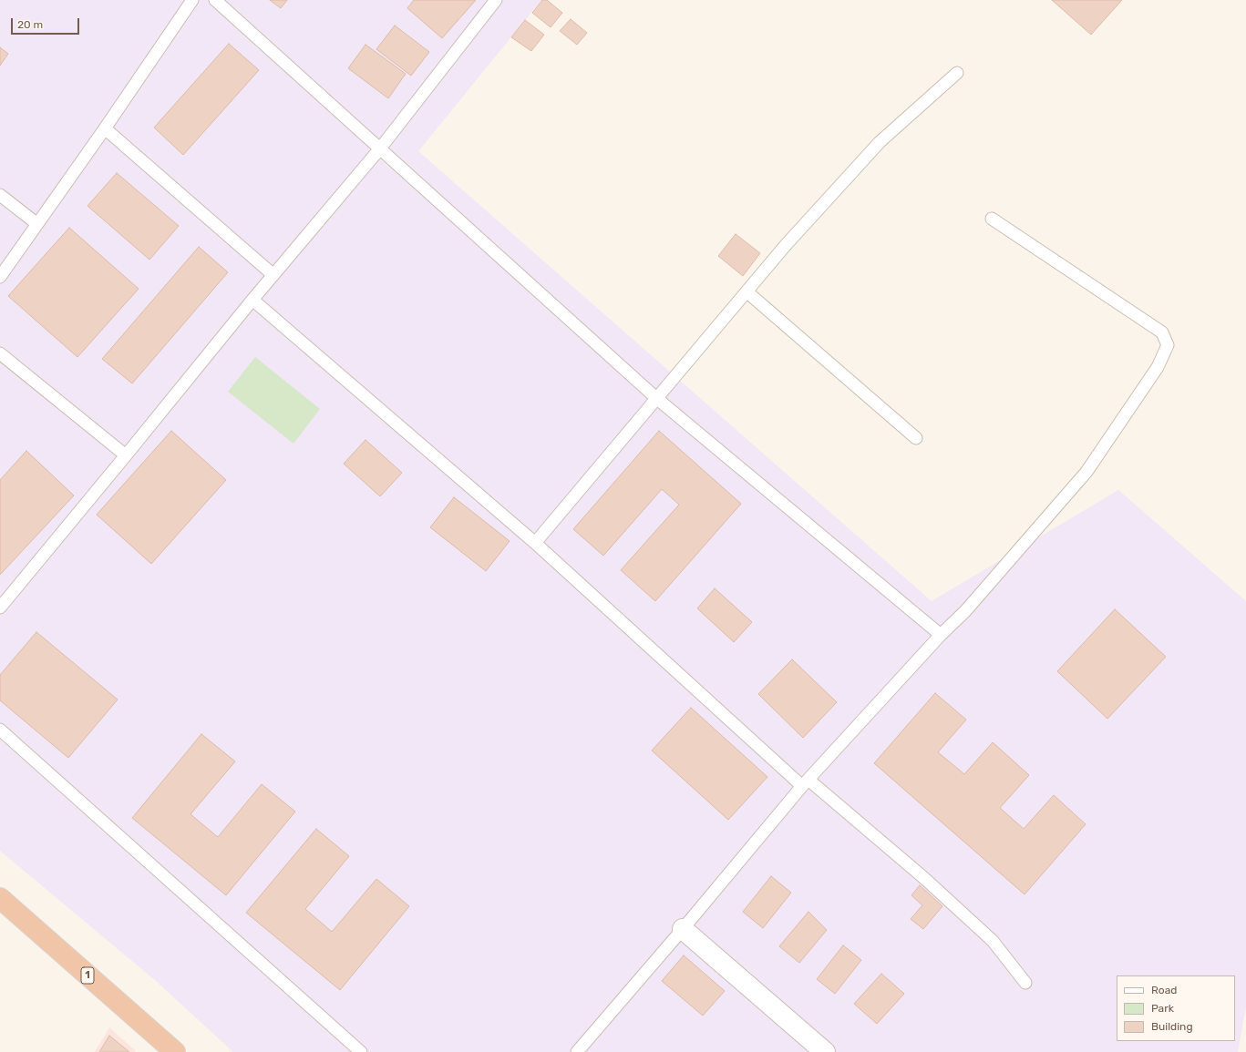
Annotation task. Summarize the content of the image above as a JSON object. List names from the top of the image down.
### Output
{
  "streets": {
    "highway": ["1"]
  },
  "legend": ["Road", "Park", "Building"],
  "scale_bar": "20 m"
}
